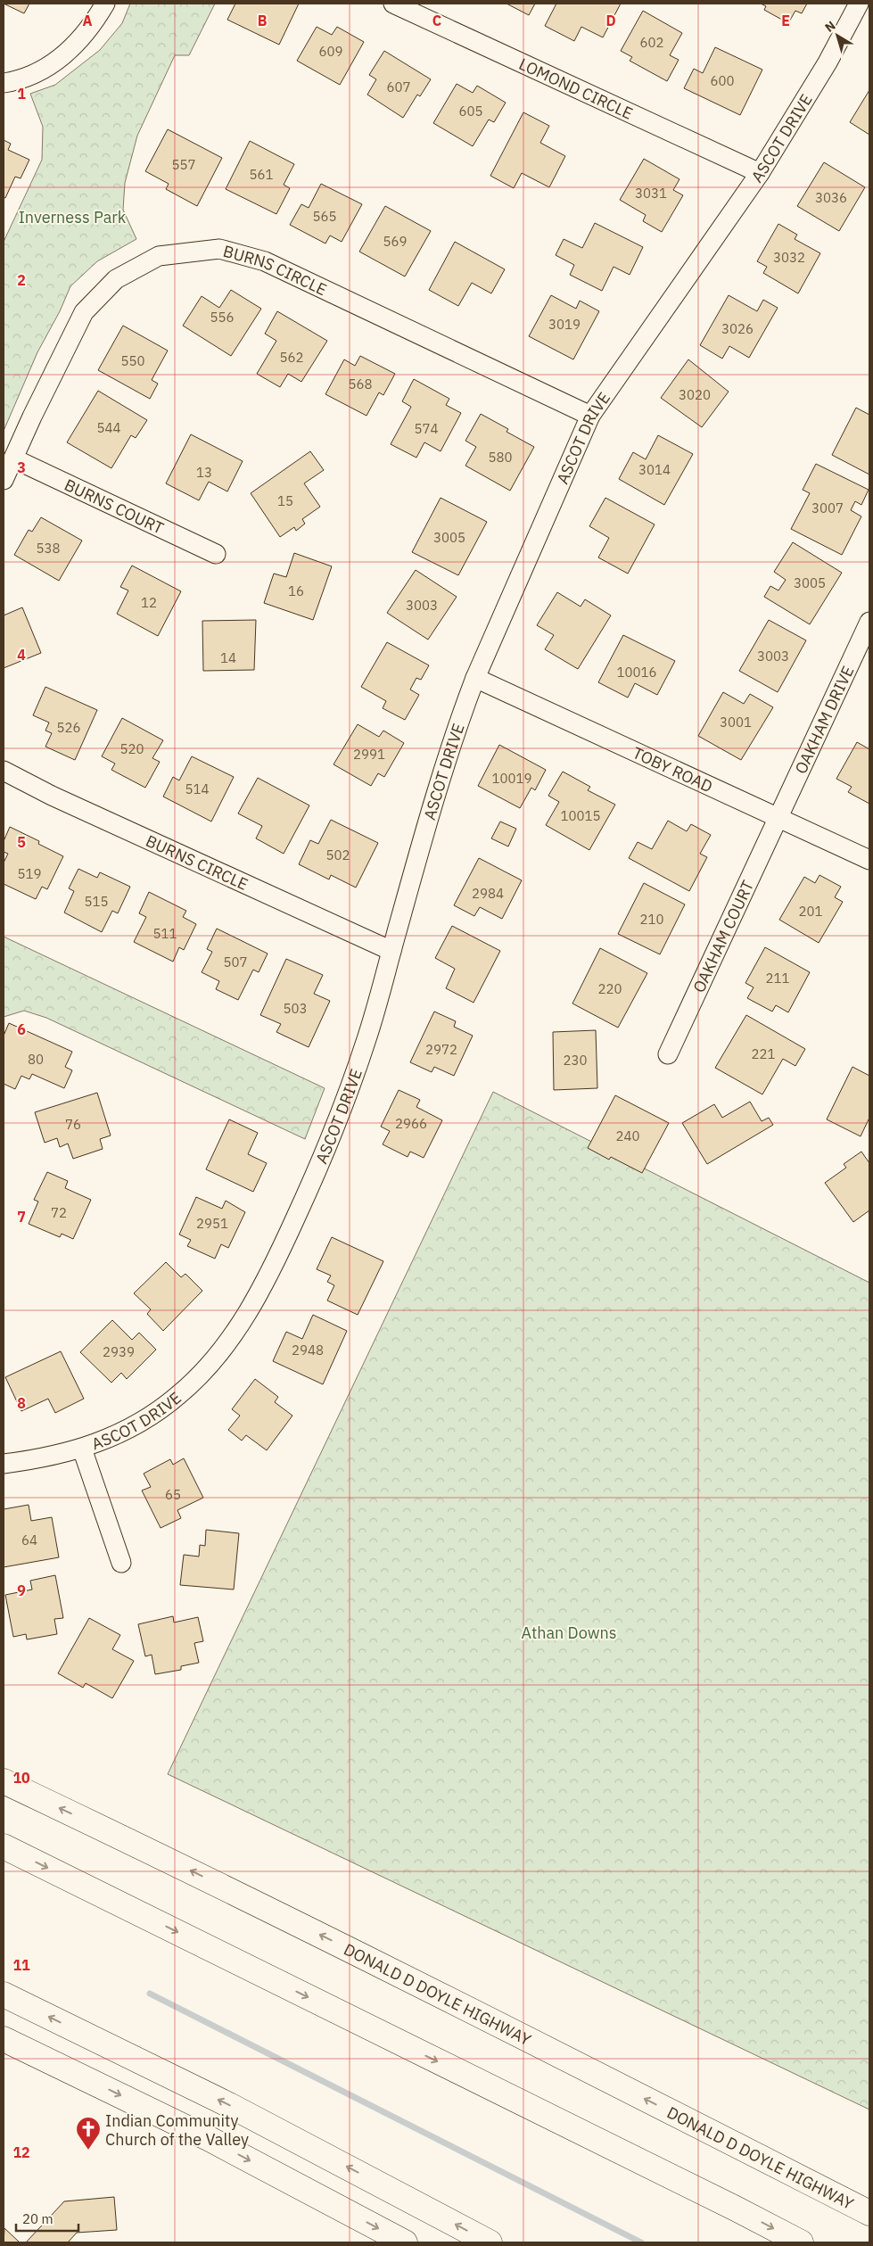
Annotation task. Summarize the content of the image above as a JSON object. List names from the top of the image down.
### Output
{
  "streets": {
    "main road": ["DONALD D DOYLE HIGHWAY"],
    "street": [
      "LOMOND CIRCLE",
      "ASCOT DRIVE",
      "BURNS CIRCLE",
      "BURNS COURT",
      "OAKHAM DRIVE",
      "TOBY ROAD",
      "OAKHAM COURT"
    ]
  },
  "crossings": [
    ["LOMOND CIRCLE", "ASCOT DRIVE"],
    ["ASCOT DRIVE", "BURNS CIRCLE"],
    ["ASCOT DRIVE", "TOBY ROAD"],
    ["BURNS CIRCLE", "BURNS COURT"],
    ["OAKHAM DRIVE", "TOBY ROAD"],
    ["OAKHAM DRIVE", "OAKHAM COURT"],
    ["TOBY ROAD", "OAKHAM COURT"]
  ],
  "parks": ["Inverness Park", "Athan Downs"],
  "places": {
    "church": ["Indian Community Church of the Valley"]
  },
  "house_numbers": [
    "602",
    "609",
    "600",
    "607",
    "605",
    "557",
    "561",
    "3031",
    "3036",
    "565",
    "569",
    "3032",
    "556",
    "3019",
    "3026",
    "562",
    "550",
    "568",
    "3020",
    "544",
    "574",
    "580",
    "3014",
    "13",
    "15",
    "3007",
    "3005",
    "538",
    "3005",
    "16",
    "12",
    "3003",
    "3003",
    "14",
    "10016",
    "3001",
    "526",
    "520",
    "2991",
    "10019",
    "514",
    "10015",
    "502",
    "519",
    "2984",
    "515",
    "201",
    "210",
    "511",
    "507",
    "211",
    "220",
    "503",
    "2972",
    "221",
    "80",
    "230",
    "2966",
    "76",
    "240",
    "72",
    "2951",
    "2948",
    "2939",
    "65",
    "64"
  ],
  "scale_bar": "20 m",
  "north": "top left",
  "grid": {
    "columns": [
      "A",
      "B",
      "C",
      "D",
      "E"
    ],
    "rows": [
      "1",
      "2",
      "3",
      "4",
      "5",
      "6",
      "7",
      "8",
      "9",
      "10",
      "11",
      "12"
    ]
  }
}
